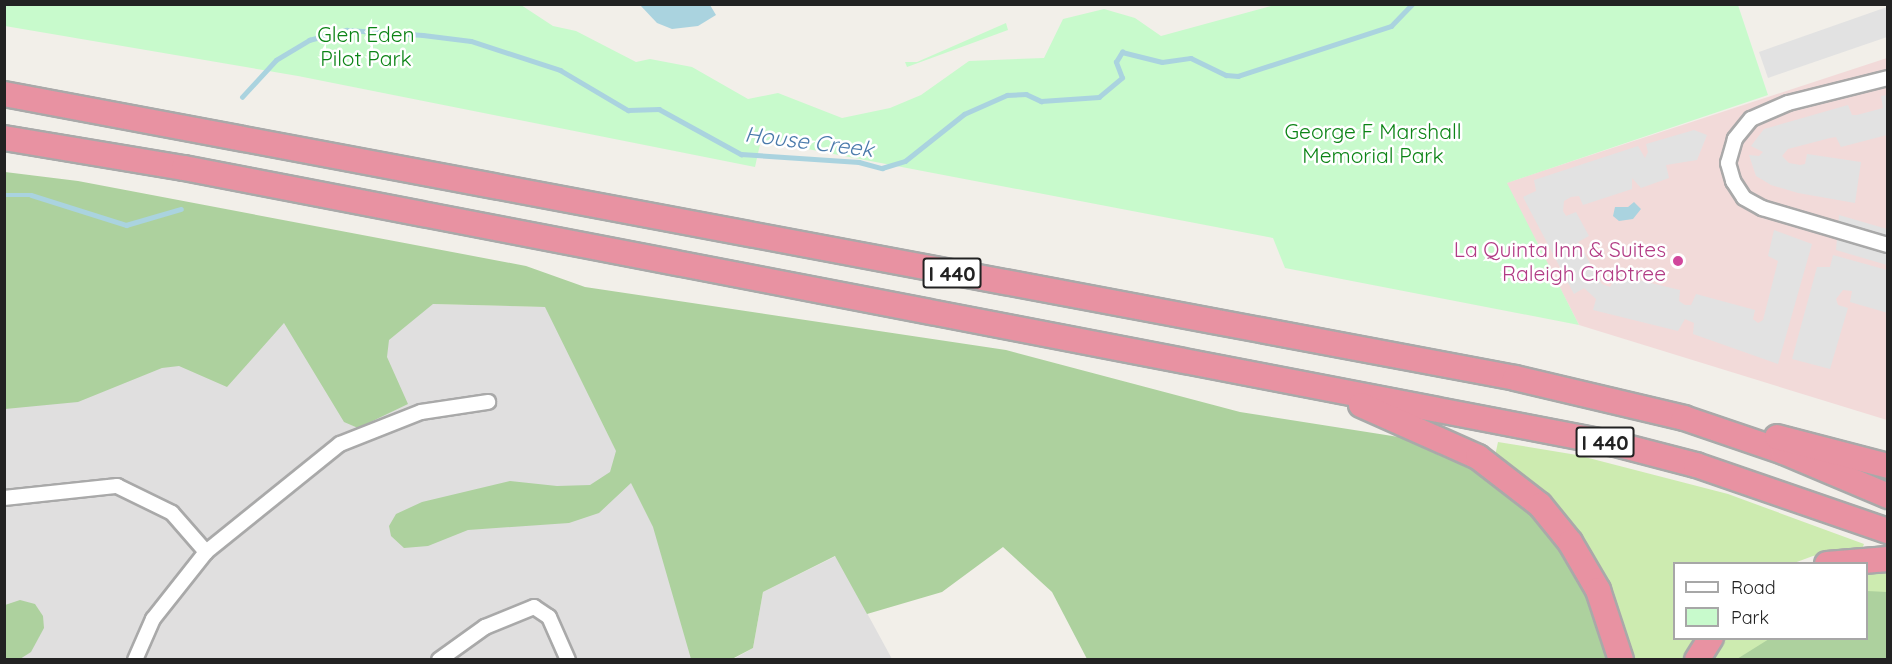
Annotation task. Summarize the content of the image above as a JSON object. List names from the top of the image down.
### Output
{
  "streets": {
    "highway": ["I 440"]
  },
  "water": ["House Creek"],
  "parks": ["Glen Eden Pilot Park", "George F Marshall Memorial Park"],
  "places": ["La Quinta Inn & Suites Raleigh Crabtree"],
  "legend": ["Road", "Park"]
}
